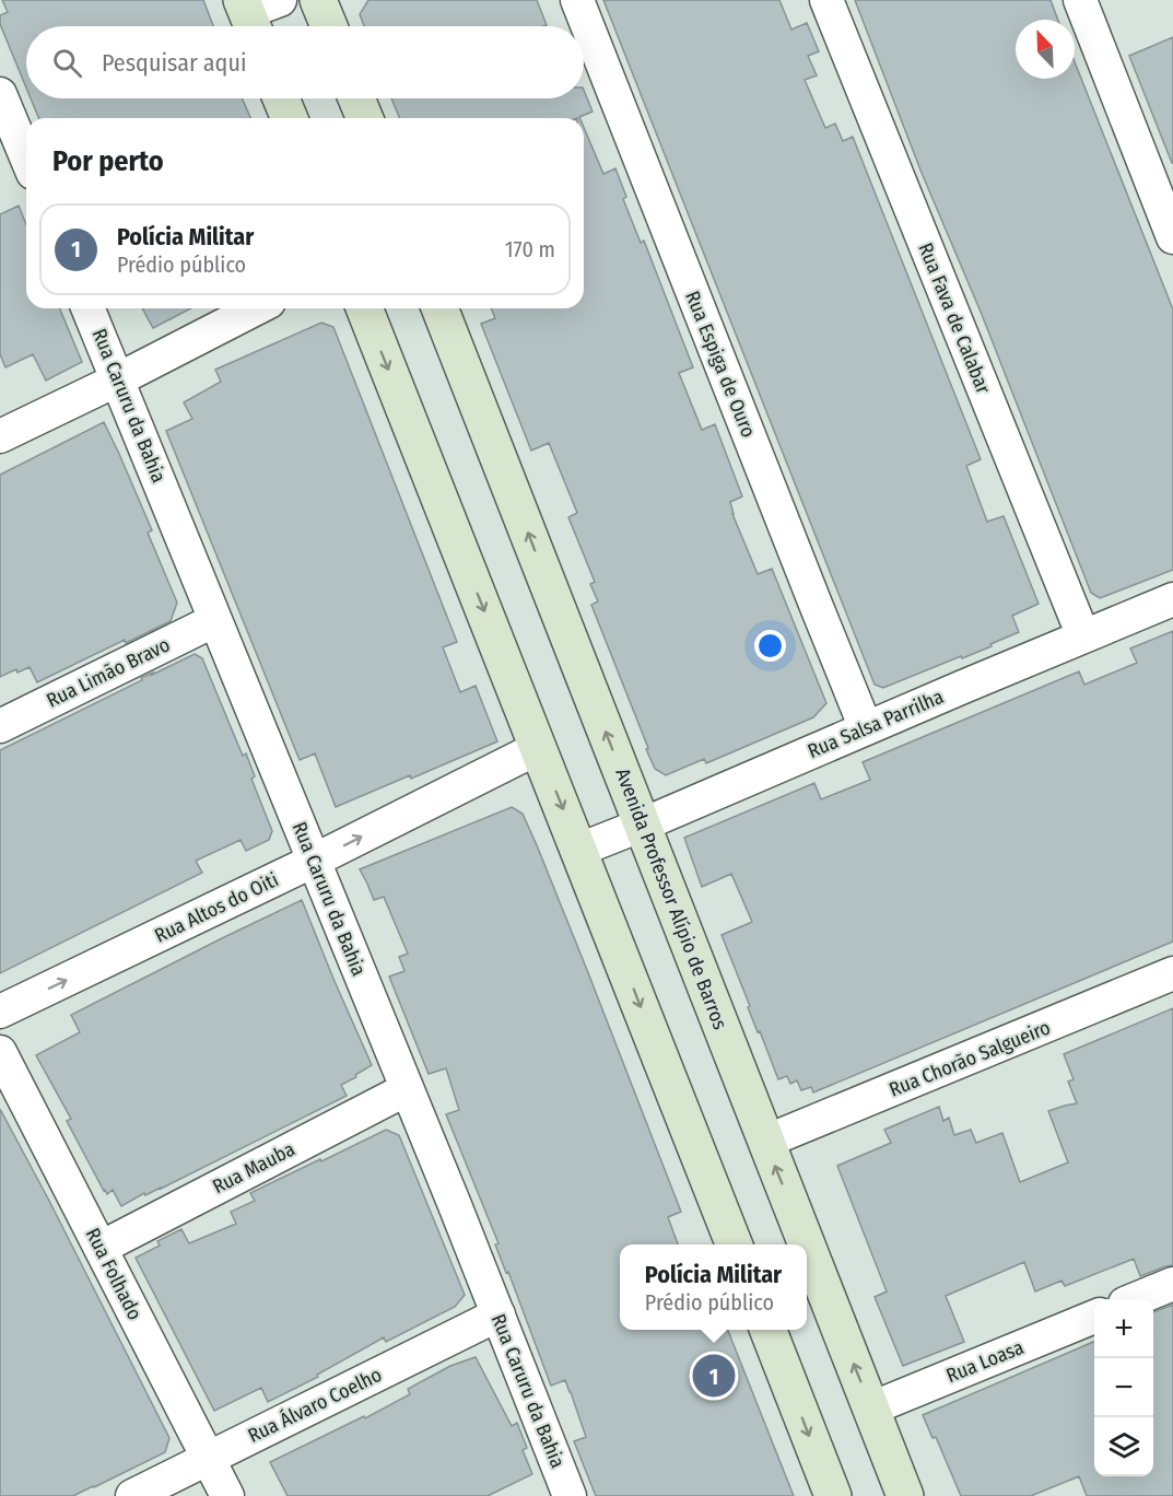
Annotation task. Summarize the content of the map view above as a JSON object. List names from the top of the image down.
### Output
{
  "streets": {
    "street": [
      "Rua Fava de Calabar",
      "Rua Espiga de Ouro",
      "Rua Caruru da Bahia",
      "Rua Limão Bravo",
      "Rua Salsa Parrilha",
      "Avenida Professor Alípio de Barros",
      "Rua Altos do Oiti",
      "Rua Chorão Salgueiro",
      "Rua Mauba",
      "Rua Folhado",
      "Rua Loasa",
      "Rua Álvaro Coelho"
    ]
  },
  "crossings": [
    ["Rua Fava de Calabar", "Rua Salsa Parrilha"],
    ["Rua Espiga de Ouro", "Rua Salsa Parrilha"],
    ["Rua Caruru da Bahia", "Rua Limão Bravo"],
    ["Rua Caruru da Bahia", "Rua Altos do Oiti"],
    ["Rua Caruru da Bahia", "Rua Mauba"],
    ["Rua Caruru da Bahia", "Rua Álvaro Coelho"],
    ["Rua Salsa Parrilha", "Avenida Professor Alípio de Barros"],
    ["Avenida Professor Alípio de Barros", "Rua Chorão Salgueiro"],
    ["Avenida Professor Alípio de Barros", "Rua Loasa"],
    ["Rua Mauba", "Rua Folhado"],
    ["Rua Folhado", "Rua Álvaro Coelho"]
  ],
  "one_way": ["Rua Altos do Oiti"],
  "north": "top left",
  "page": {
    "search": "Pesquisar aqui",
    "heading": "Por perto",
    "list": [
      {
        "mark": "1",
        "name": "Polícia Militar",
        "note": "Prédio público",
        "value": "170 m"
      }
    ],
    "popup": ["Polícia Militar", "Prédio público"],
    "map_buttons": ["+", "−"],
    "pins": "1"
  }
}
